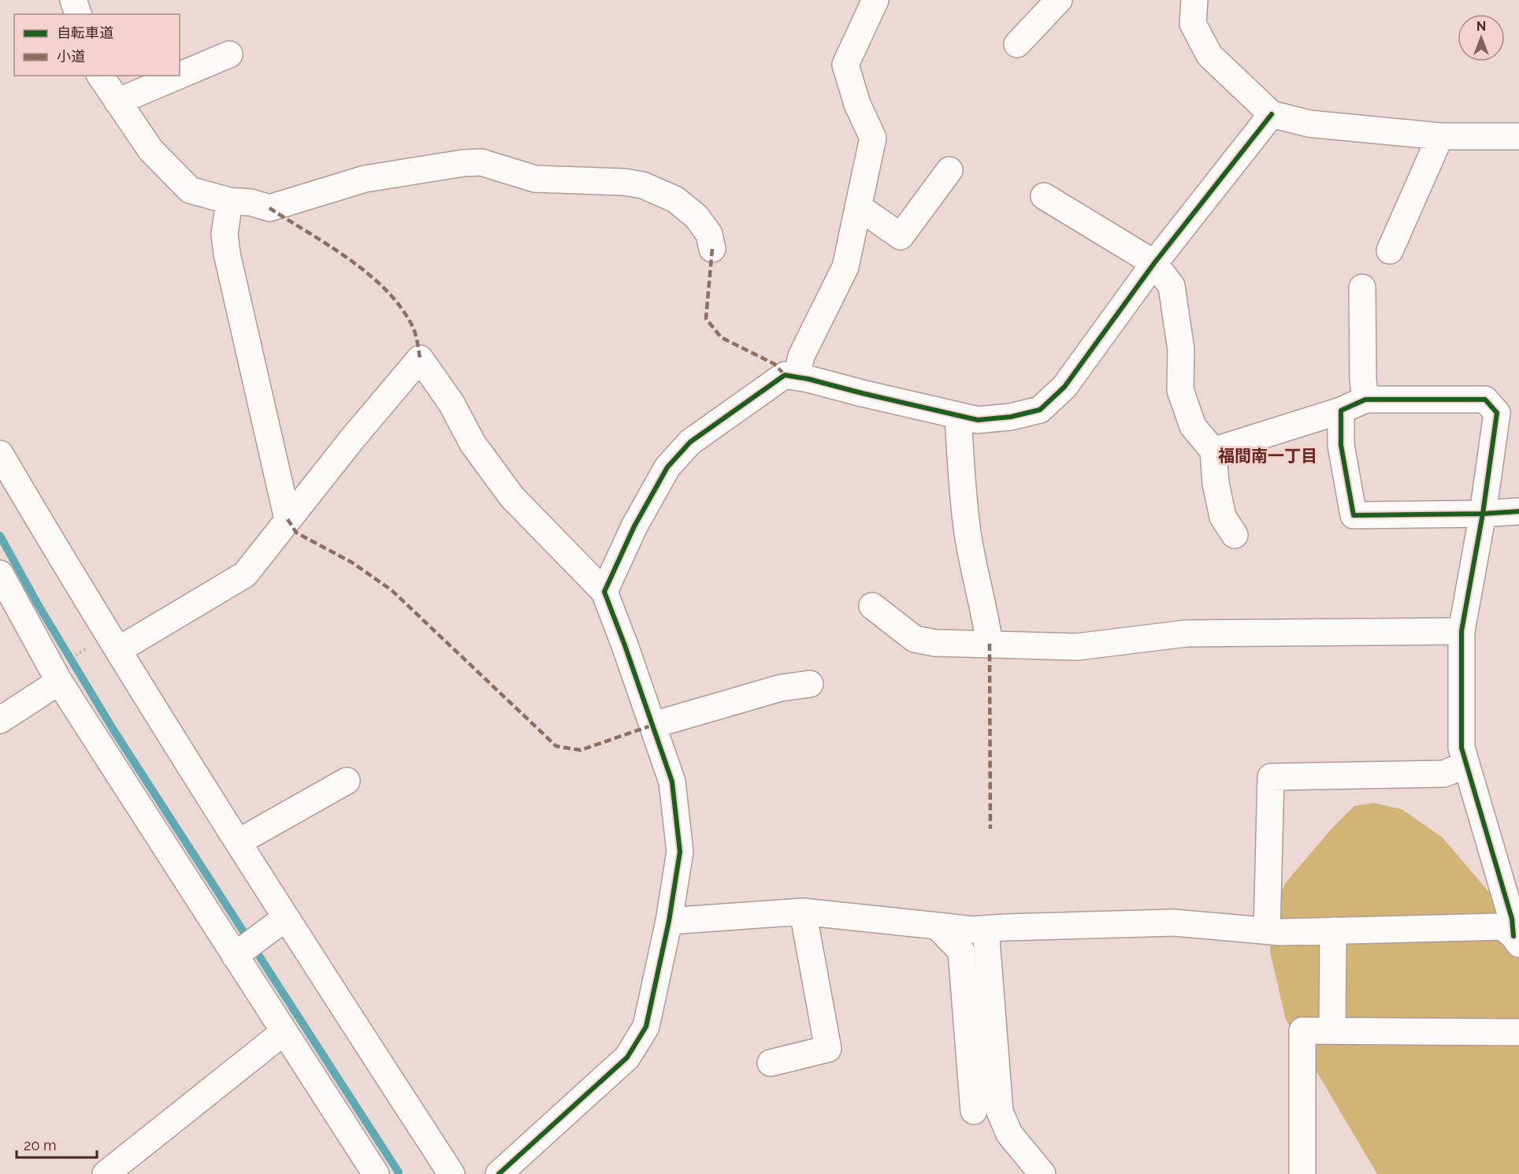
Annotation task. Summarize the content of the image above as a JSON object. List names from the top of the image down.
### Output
{
  "districts": ["福間南一丁目"],
  "legend": ["自転車道", "小道"],
  "scale_bar": "20 m",
  "north": "top"
}
